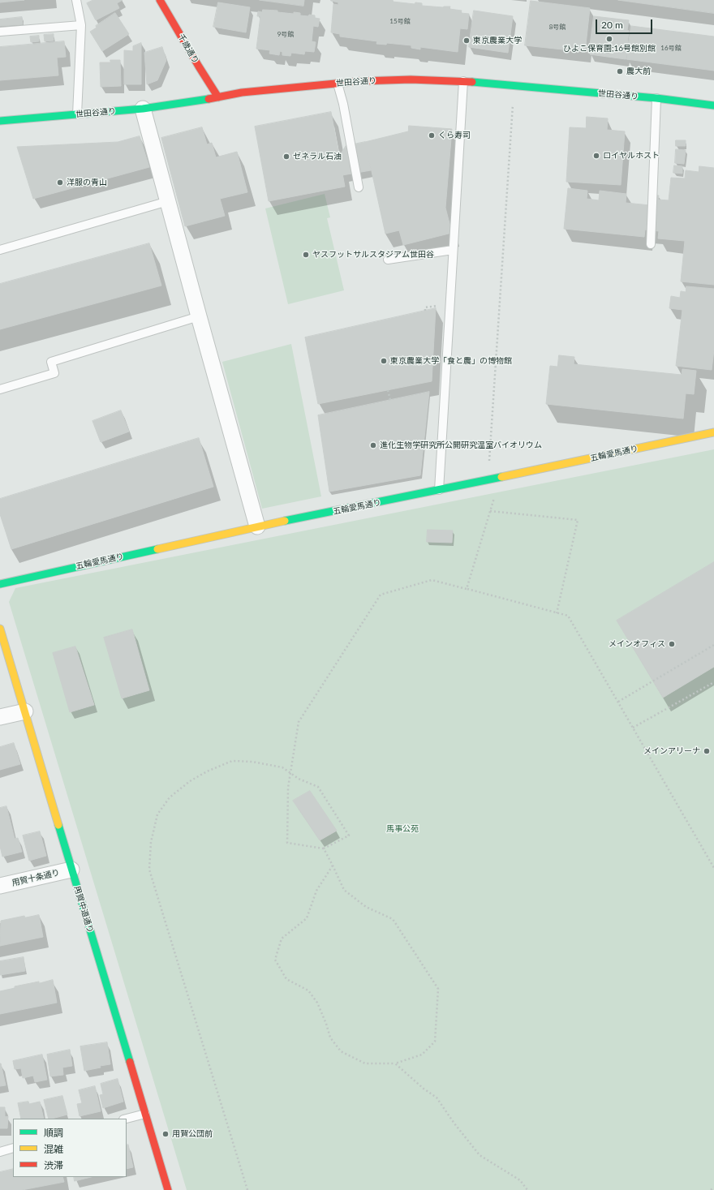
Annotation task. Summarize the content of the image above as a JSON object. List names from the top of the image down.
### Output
{
  "streets": {
    "street": [
      "千歳通り",
      "世田谷通り",
      "五輪愛馬通り",
      "用賀十条通り",
      "用賀中道通り"
    ]
  },
  "crossings": [
    ["千歳通り", "世田谷通り"],
    ["用賀十条通り", "用賀中道通り"]
  ],
  "parks": ["馬事公苑"],
  "places": [
    "ひよこ保育園;16号館別館",
    "東京農業大学",
    "農大前",
    "くら寿司",
    "ロイヤルホスト",
    "ゼネラル石油",
    "洋服の青山",
    "ヤスフットサルスタジアム世田谷",
    "東京農業大学「食と農」の博物館",
    "進化生物学研究所公開研究温室バイオリウム",
    "メインオフィス",
    "メインアリーナ",
    "用賀公団前"
  ],
  "house_numbers": [
    "15号館",
    "8号館",
    "9号館",
    "16号館"
  ],
  "legend": ["順調", "混雑", "渋滞"],
  "scale_bar": "20 m"
}
